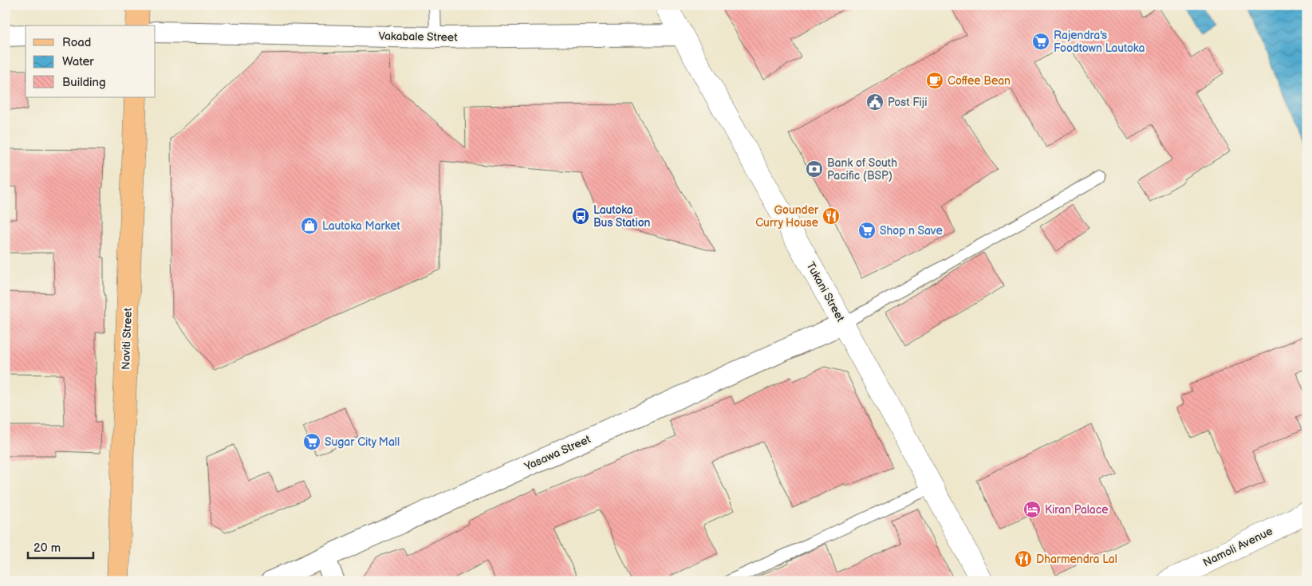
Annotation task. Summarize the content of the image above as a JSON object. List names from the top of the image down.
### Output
{
  "streets": {
    "main road": ["Naviti Street"],
    "street": [
      "Vakabale Street",
      "Tukani Street",
      "Yasawa Street",
      "Namoli Avenue"
    ]
  },
  "crossings": [
    ["Vakabale Street", "Tukani Street"],
    ["Tukani Street", "Yasawa Street"]
  ],
  "places": {
    "supermarket": ["Rajendra's Foodtown Lautoka", "Shop n Save", "Sugar City Mall"],
    "cafe": ["Coffee Bean"],
    "public building": ["Post Fiji"],
    "bank": ["Bank of South Pacific (BSP)"],
    "bus stop": ["Lautoka Bus Station"],
    "restaurant": ["Gounder Curry House", "Dharmendra Lal"],
    "shop": ["Lautoka Market"],
    "hotel": ["Kiran Palace"]
  },
  "legend": ["Road", "Water", "Building"],
  "scale_bar": "20 m"
}
